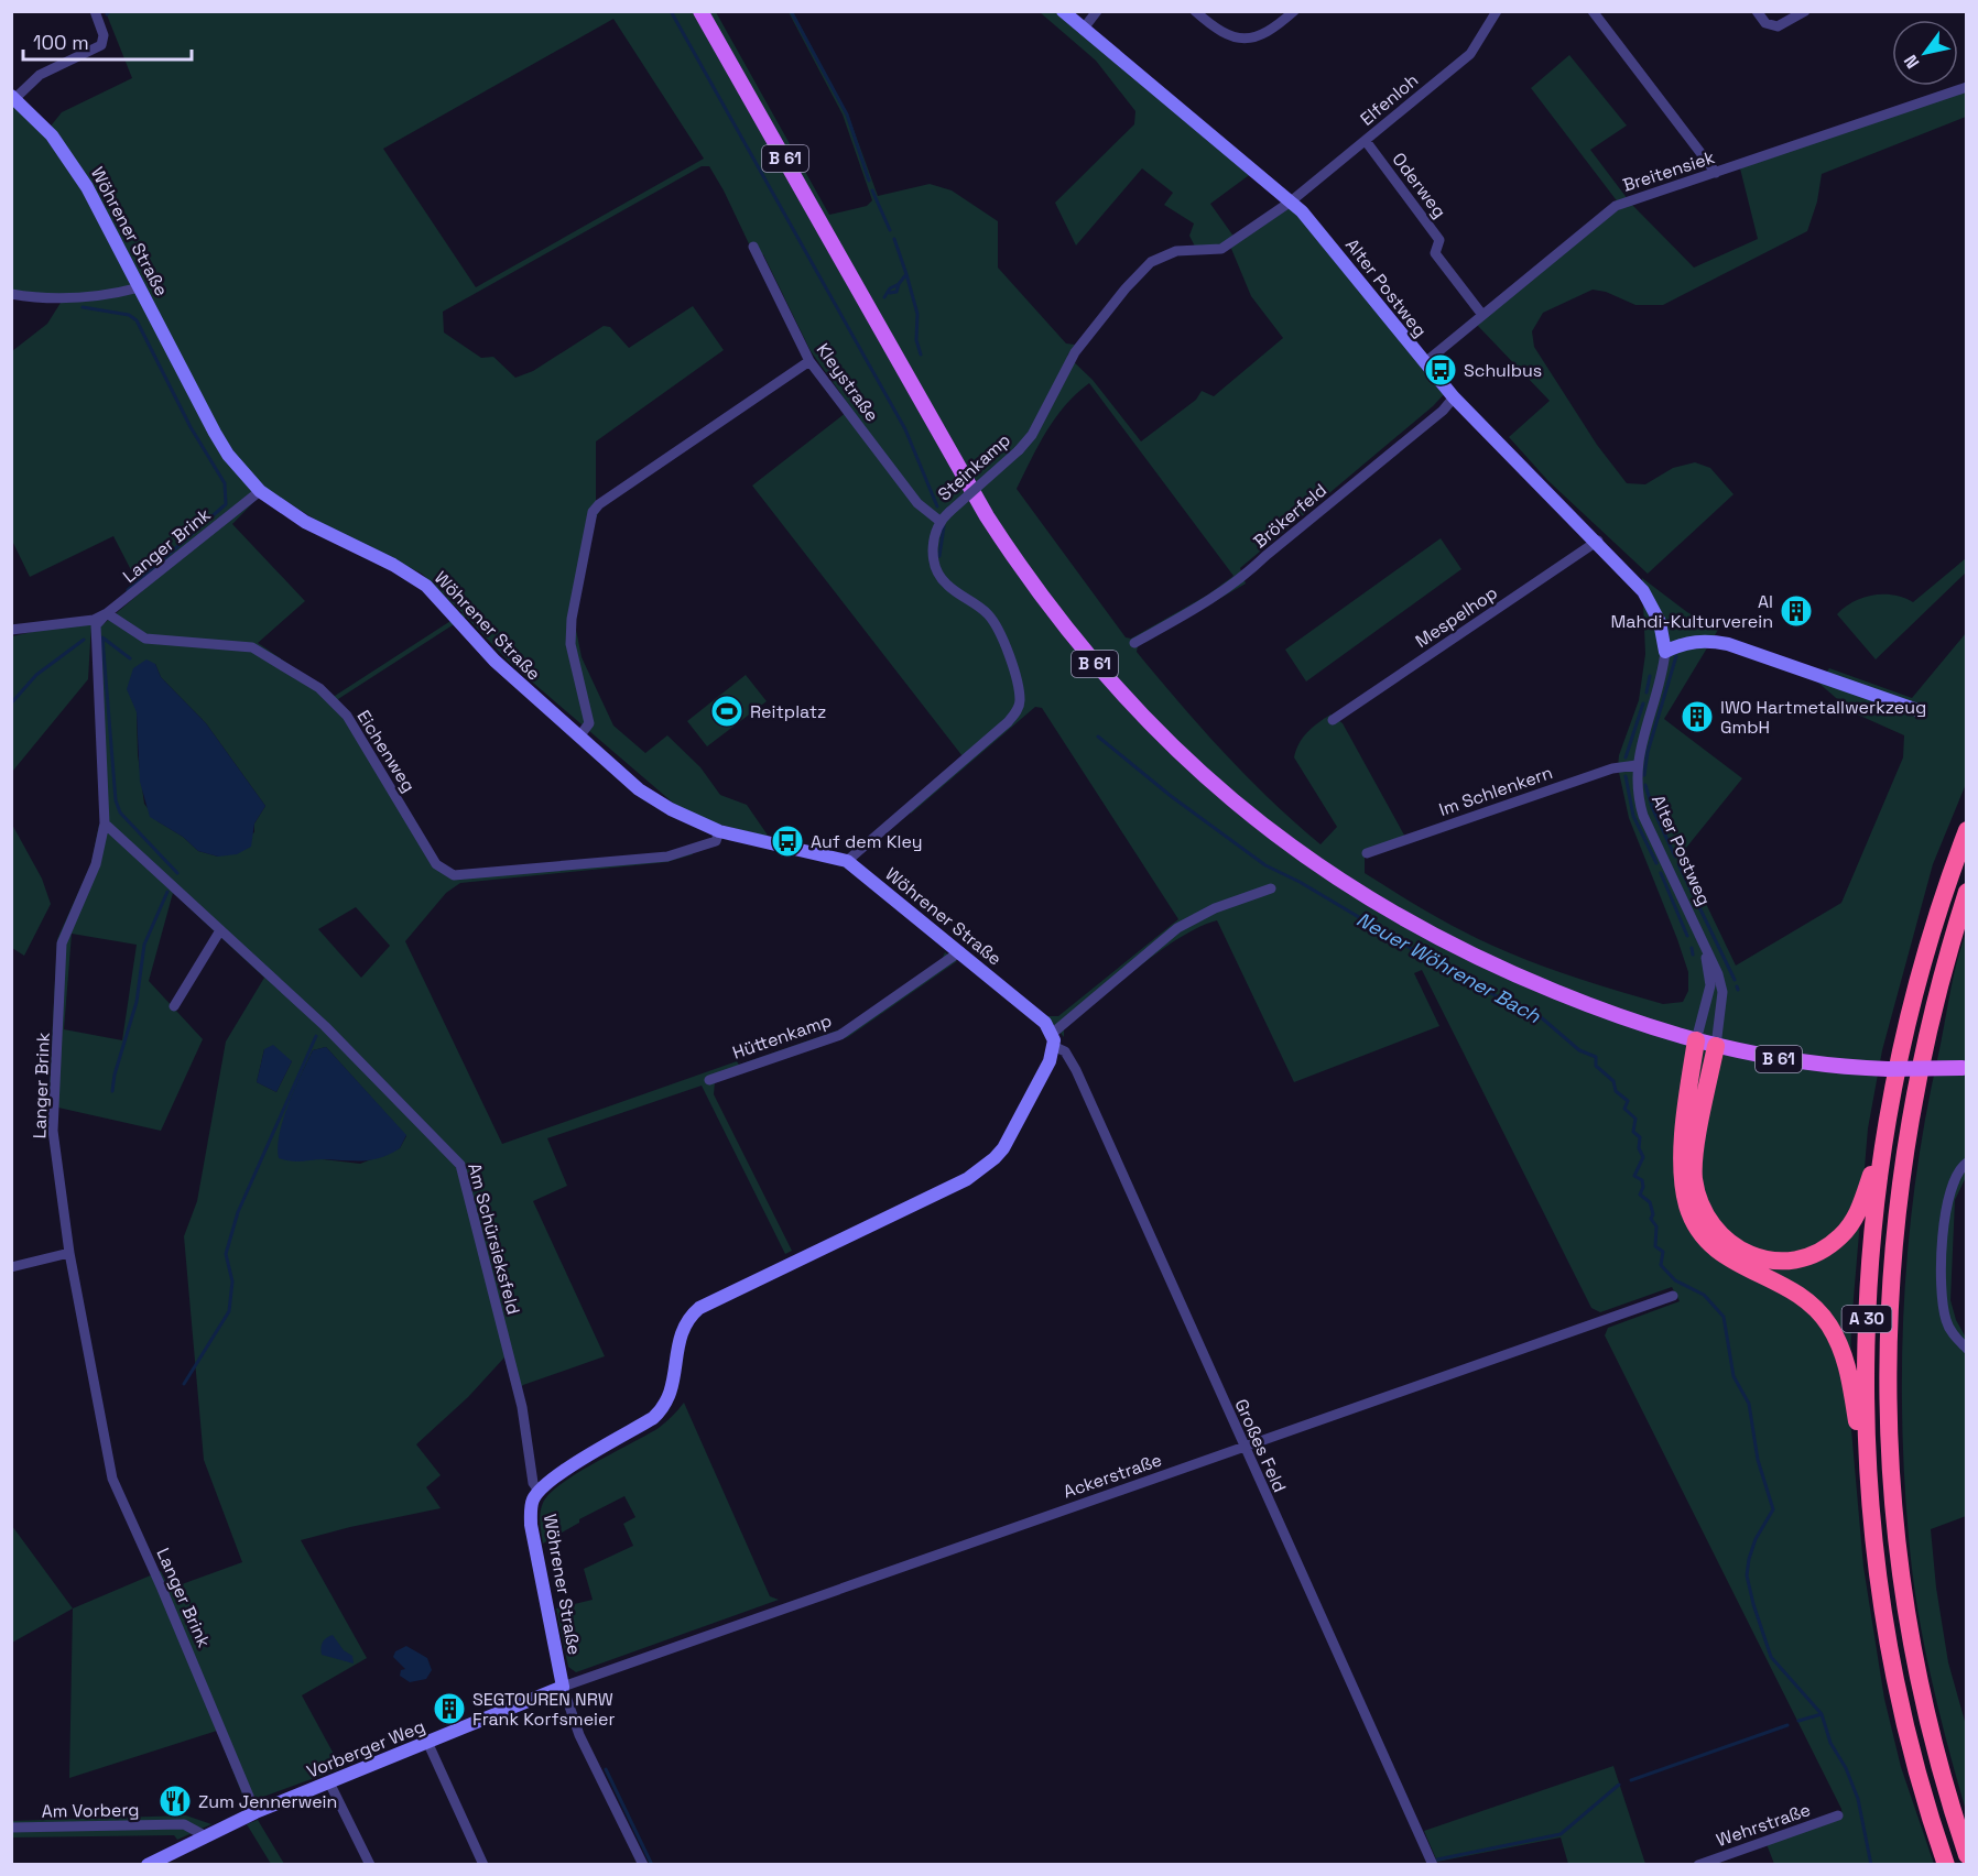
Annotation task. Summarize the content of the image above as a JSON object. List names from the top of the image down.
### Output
{
  "streets": {
    "highway": ["A 30"],
    "main road": ["B 61"],
    "street": [
      "Elfenloh",
      "Breitensiek",
      "Oderweg",
      "Wöhrener Straße",
      "Alter Postweg",
      "Kleystraße",
      "Steinkamp",
      "Brökerfeld",
      "Langer Brink",
      "Mespelhop",
      "Eichenweg",
      "Im Schlenkern",
      "Hüttenkamp",
      "Am Schürsieksfeld",
      "Großes Feld",
      "Ackerstraße",
      "Vorberger Weg",
      "Am Vorberg",
      "Wehrstraße"
    ]
  },
  "crossings": [
    ["Elfenloh", "Oderweg"],
    ["Elfenloh", "Alter Postweg"],
    ["Elfenloh", "Steinkamp"],
    ["B 61", "Alter Postweg"],
    ["Breitensiek", "Oderweg"],
    ["Breitensiek", "Alter Postweg"],
    ["Wöhrener Straße", "Steinkamp"],
    ["Wöhrener Straße", "Langer Brink"],
    ["Wöhrener Straße", "Eichenweg"],
    ["Wöhrener Straße", "Hüttenkamp"],
    ["Wöhrener Straße", "Am Schürsieksfeld"],
    ["Wöhrener Straße", "Großes Feld"],
    ["Wöhrener Straße", "Ackerstraße"],
    ["Wöhrener Straße", "Vorberger Weg"],
    ["Alter Postweg", "Steinkamp"],
    ["Alter Postweg", "Brökerfeld"],
    ["Alter Postweg", "Mespelhop"],
    ["Alter Postweg", "Im Schlenkern"],
    ["Kleystraße", "Steinkamp"],
    ["Langer Brink", "Eichenweg"],
    ["Langer Brink", "Am Schürsieksfeld"],
    ["Langer Brink", "Vorberger Weg"],
    ["Großes Feld", "Ackerstraße"],
    ["Ackerstraße", "Vorberger Weg"],
    ["Vorberger Weg", "Am Vorberg"]
  ],
  "water": ["Neuer Wöhrener Bach"],
  "places": {
    "bus stop": ["Schulbus", "Auf dem Kley"],
    "building": ["Al Mahdi-Kulturverein", "IWO Hartmetallwerkzeug GmbH", "SEGTOUREN NRW Frank Korfsmeier"],
    "sports": ["Reitplatz"],
    "restaurant": ["Zum Jennerwein"]
  },
  "scale_bar": "100 m",
  "north": "bottom left"
}
